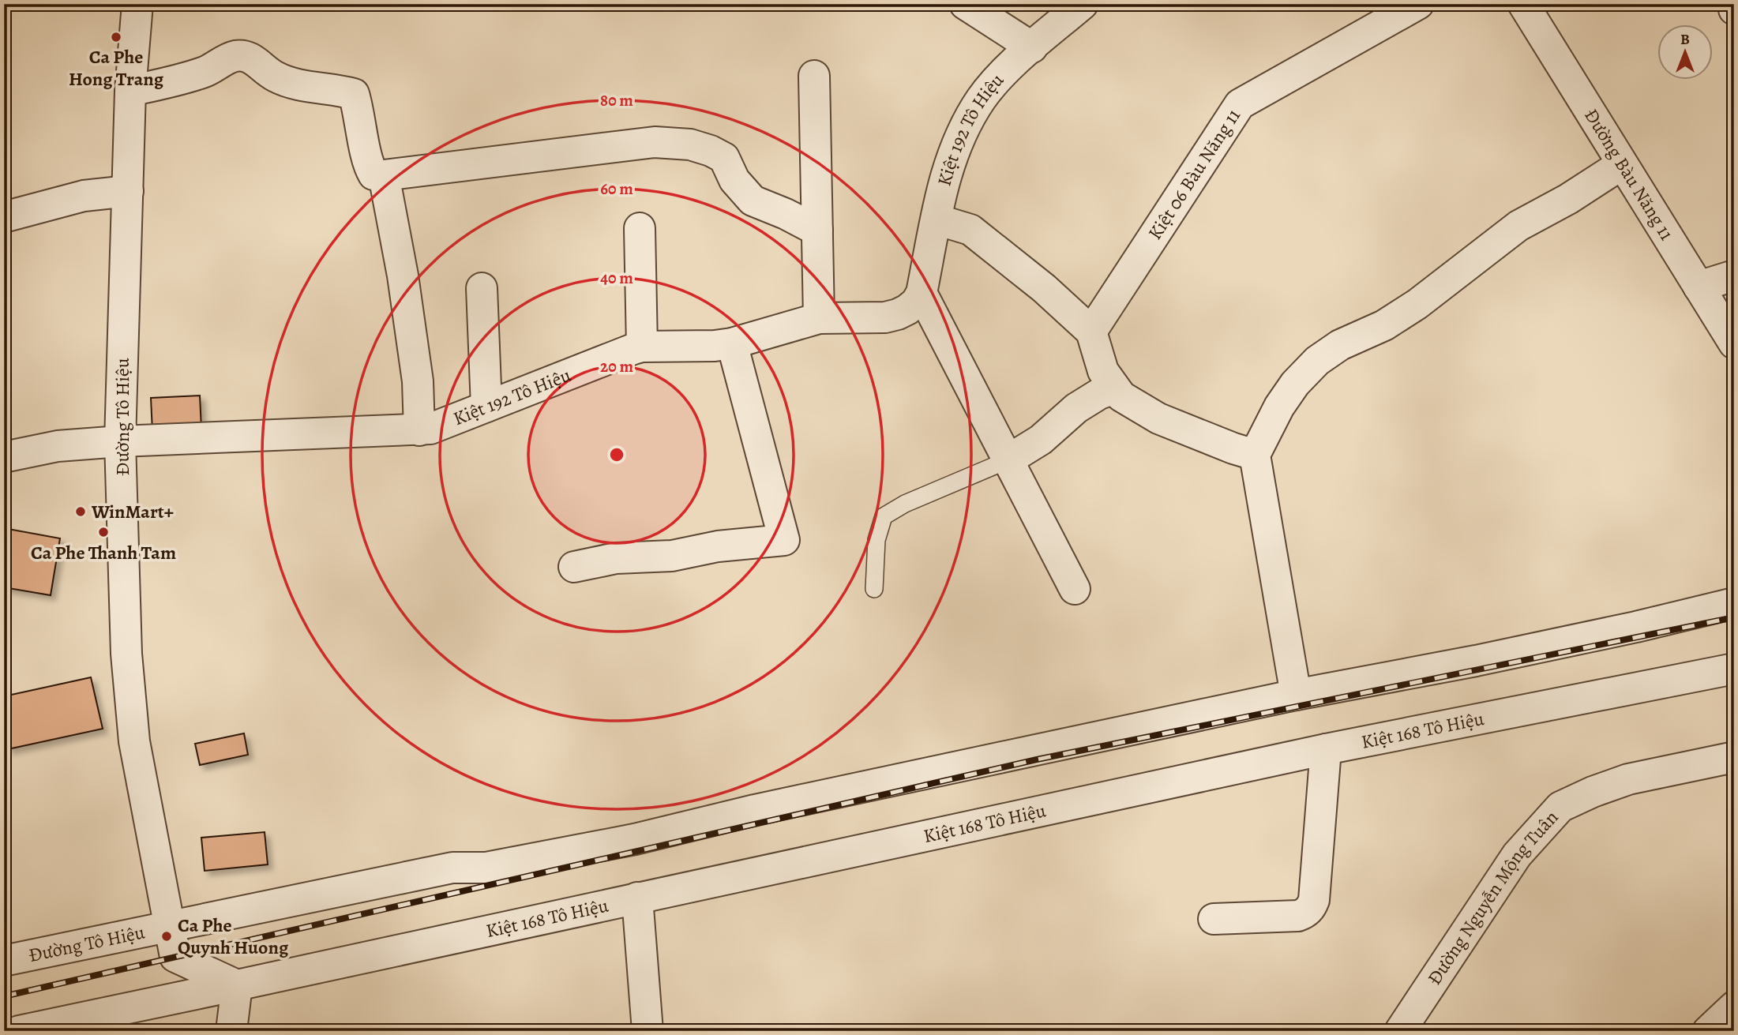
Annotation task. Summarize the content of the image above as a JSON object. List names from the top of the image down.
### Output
{
  "streets": {
    "street": [
      "Kiệt 192 Tô Hiệu",
      "Kiệt 06 Bàu Năng 11",
      "Đường Bàu Năng 11",
      "Đường Tô Hiệu",
      "Kiệt 168 Tô Hiệu",
      "Đường Nguyễn Mộng Tuân"
    ]
  },
  "crossings": [
    ["Kiệt 192 Tô Hiệu", "Đường Tô Hiệu"],
    ["Đường Tô Hiệu", "Kiệt 168 Tô Hiệu"]
  ],
  "places": [
    "Ca Phe Hong Trang",
    "WinMart+",
    "Ca Phe Thanh Tam",
    "Ca Phe Quynh Huong"
  ],
  "north": "top",
  "rings": [
    "80 m",
    "60 m",
    "40 m",
    "20 m"
  ]
}
